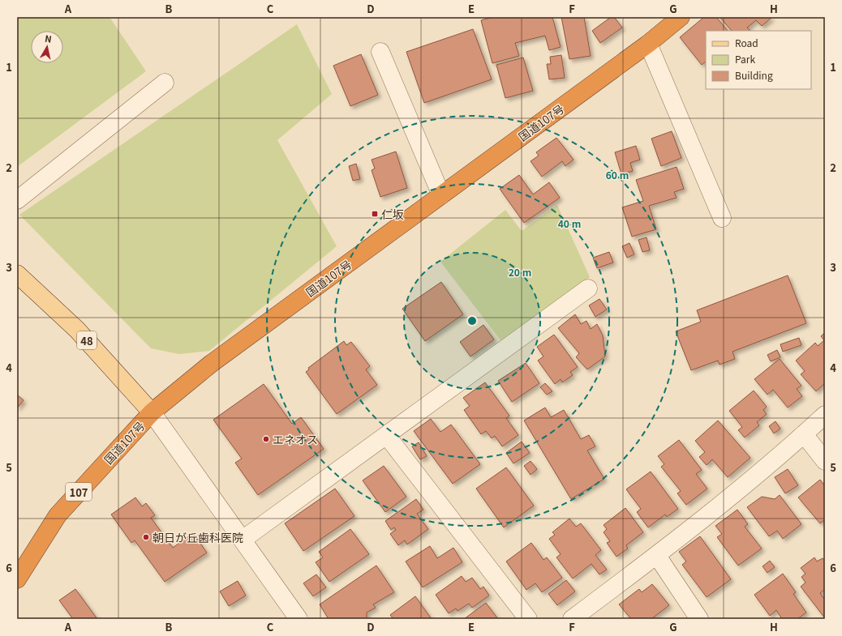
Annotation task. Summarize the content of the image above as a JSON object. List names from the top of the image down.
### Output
{
  "streets": {
    "highway": ["国道107号", "107"],
    "main road": ["48"]
  },
  "crossings": [
    ["国道107号", "48"]
  ],
  "places": {
    "transit": ["仁坂"],
    "other": ["エネオス", "朝日が丘歯科医院"]
  },
  "legend": ["Road", "Park", "Building"],
  "north": "top",
  "grid": {
    "columns": [
      "A",
      "B",
      "C",
      "D",
      "E",
      "F",
      "G",
      "H"
    ],
    "rows": [
      "1",
      "2",
      "3",
      "4",
      "5",
      "6"
    ]
  },
  "rings": ["60 m", "40 m", "20 m"]
}
